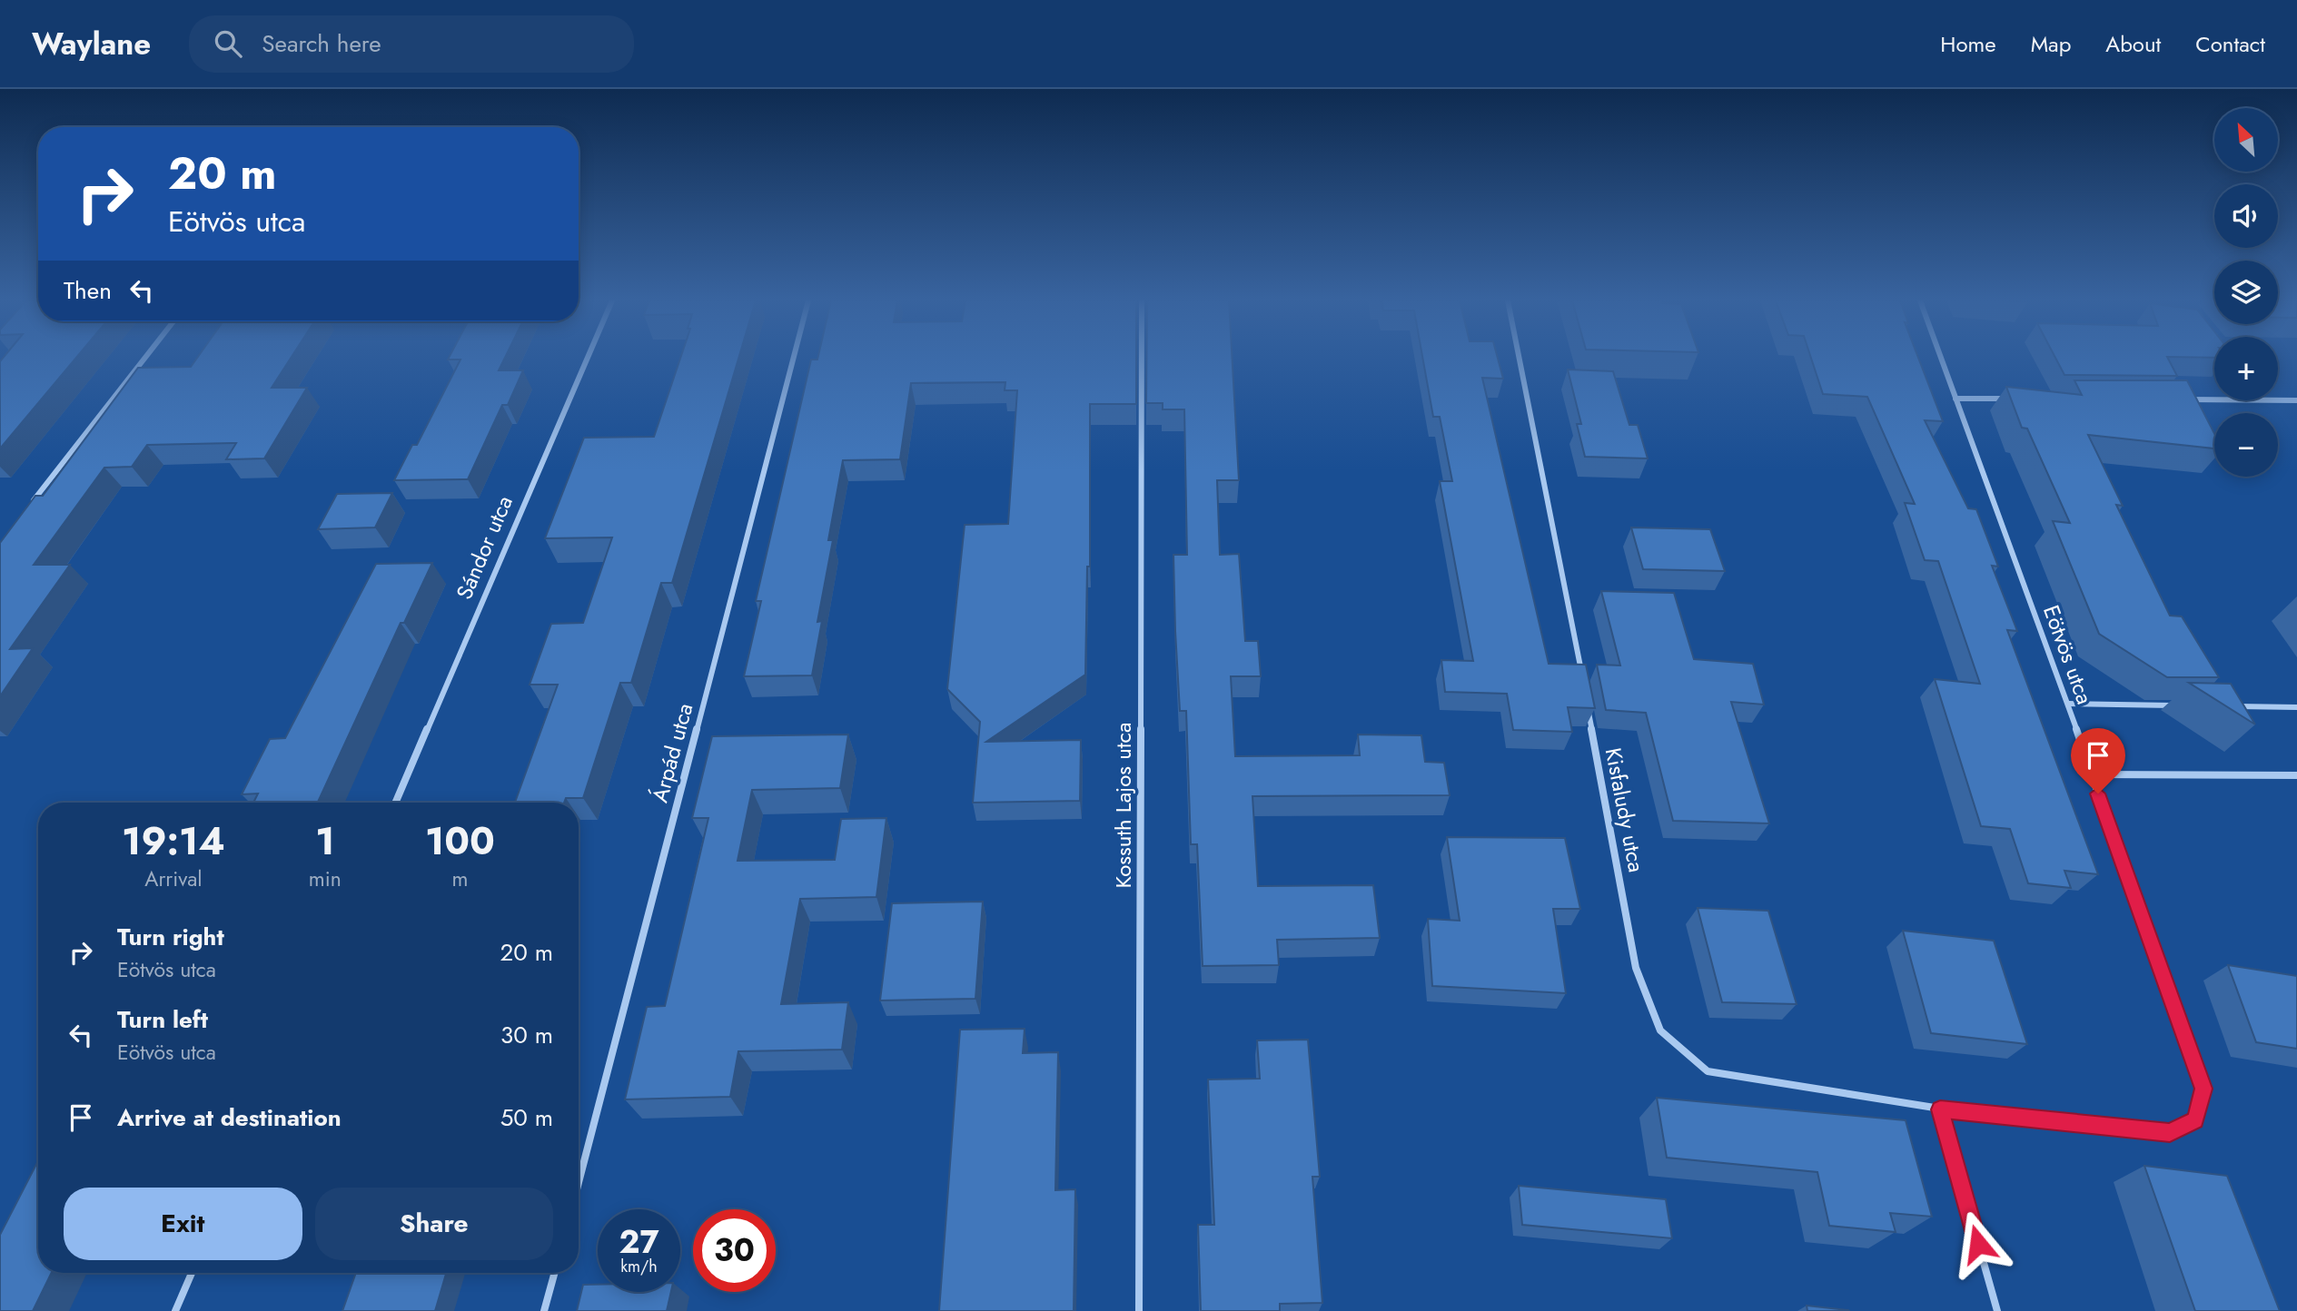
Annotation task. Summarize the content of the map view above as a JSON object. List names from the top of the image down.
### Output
{
  "streets": {
    "street": [
      "Sándor utca",
      "Eötvös utca",
      "Árpád utca",
      "Kossuth Lajos utca",
      "Kisfaludy utca"
    ]
  },
  "crossings": [
    ["Eötvös utca", "Kisfaludy utca"]
  ],
  "north": "top left",
  "page": {
    "header": "Waylane",
    "search": "Search here",
    "nav": [
      "Home",
      "Map",
      "About",
      "Contact"
    ],
    "map_buttons": ["+", "−"],
    "turn": ["20 m", "Eötvös utca"],
    "then": "Then",
    "eta": [
      "19:14",
      "Arrival",
      "1",
      "min",
      "100",
      "m"
    ],
    "list": [
      {
        "name": "Turn right",
        "note": "Eötvös utca",
        "value": "20 m"
      },
      {
        "name": "Turn left",
        "note": "Eötvös utca",
        "value": "30 m"
      },
      {
        "name": "Arrive at destination",
        "value": "50 m"
      }
    ],
    "buttons": ["Exit", "Share"],
    "speed": "27 km/h",
    "limit": "30"
  }
}
